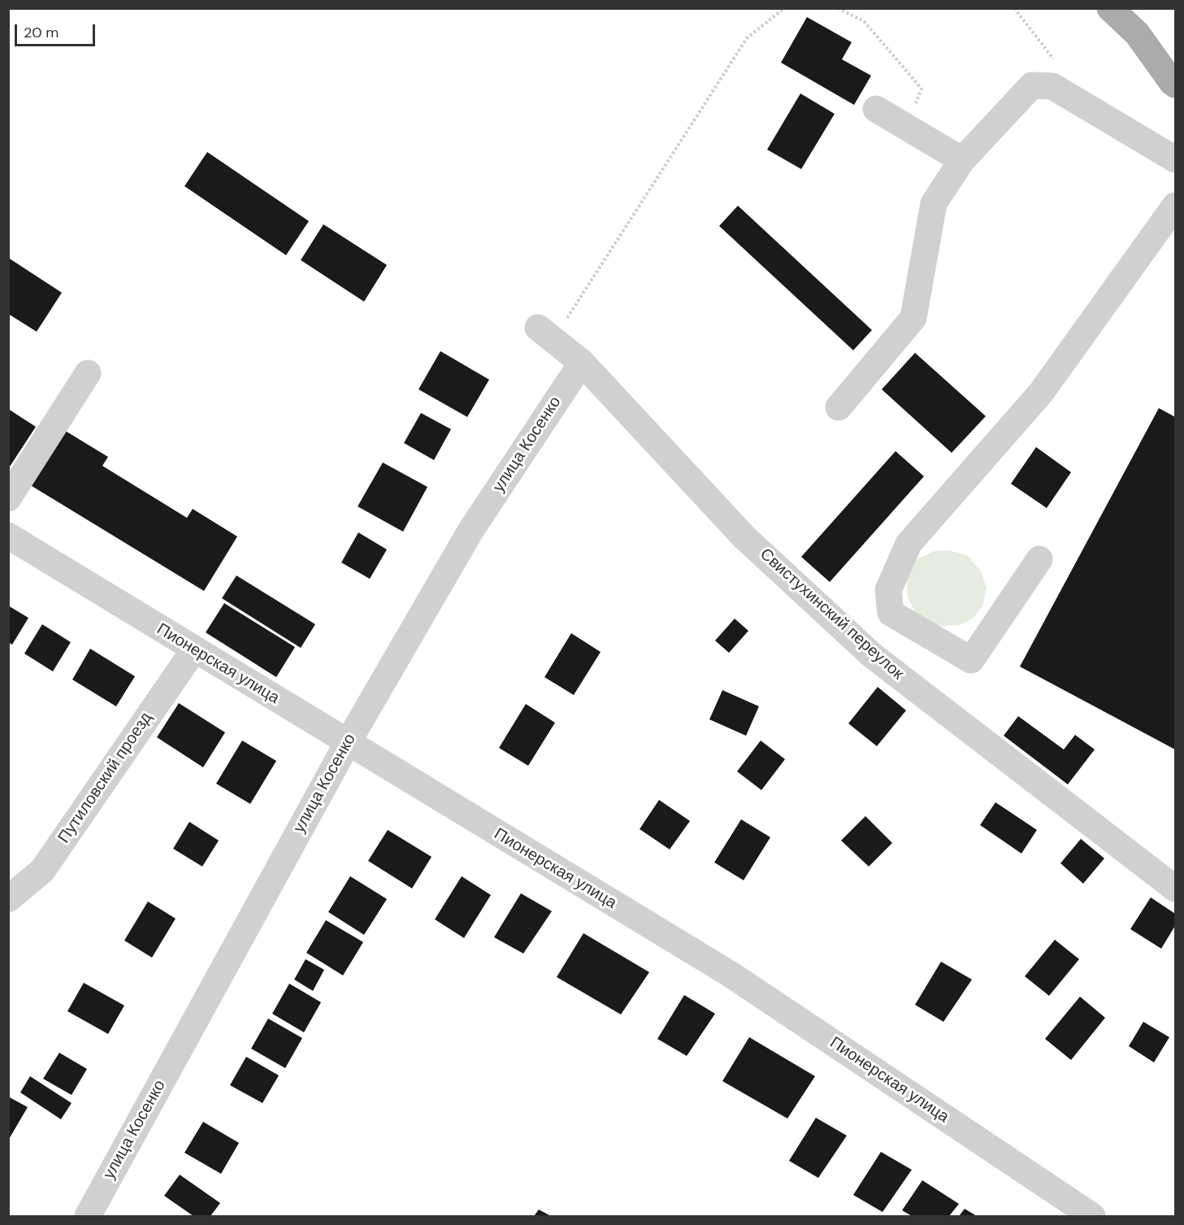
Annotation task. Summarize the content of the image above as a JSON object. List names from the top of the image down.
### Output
{
  "streets": {
    "street": [
      "улица Косенко",
      "Свистухинский переулок",
      "Пионерская улица",
      "Путиловский проезд"
    ]
  },
  "crossings": [
    ["улица Косенко", "Свистухинский переулок"],
    ["улица Косенко", "Пионерская улица"],
    ["Пионерская улица", "Путиловский проезд"]
  ],
  "scale_bar": "20 m"
}
